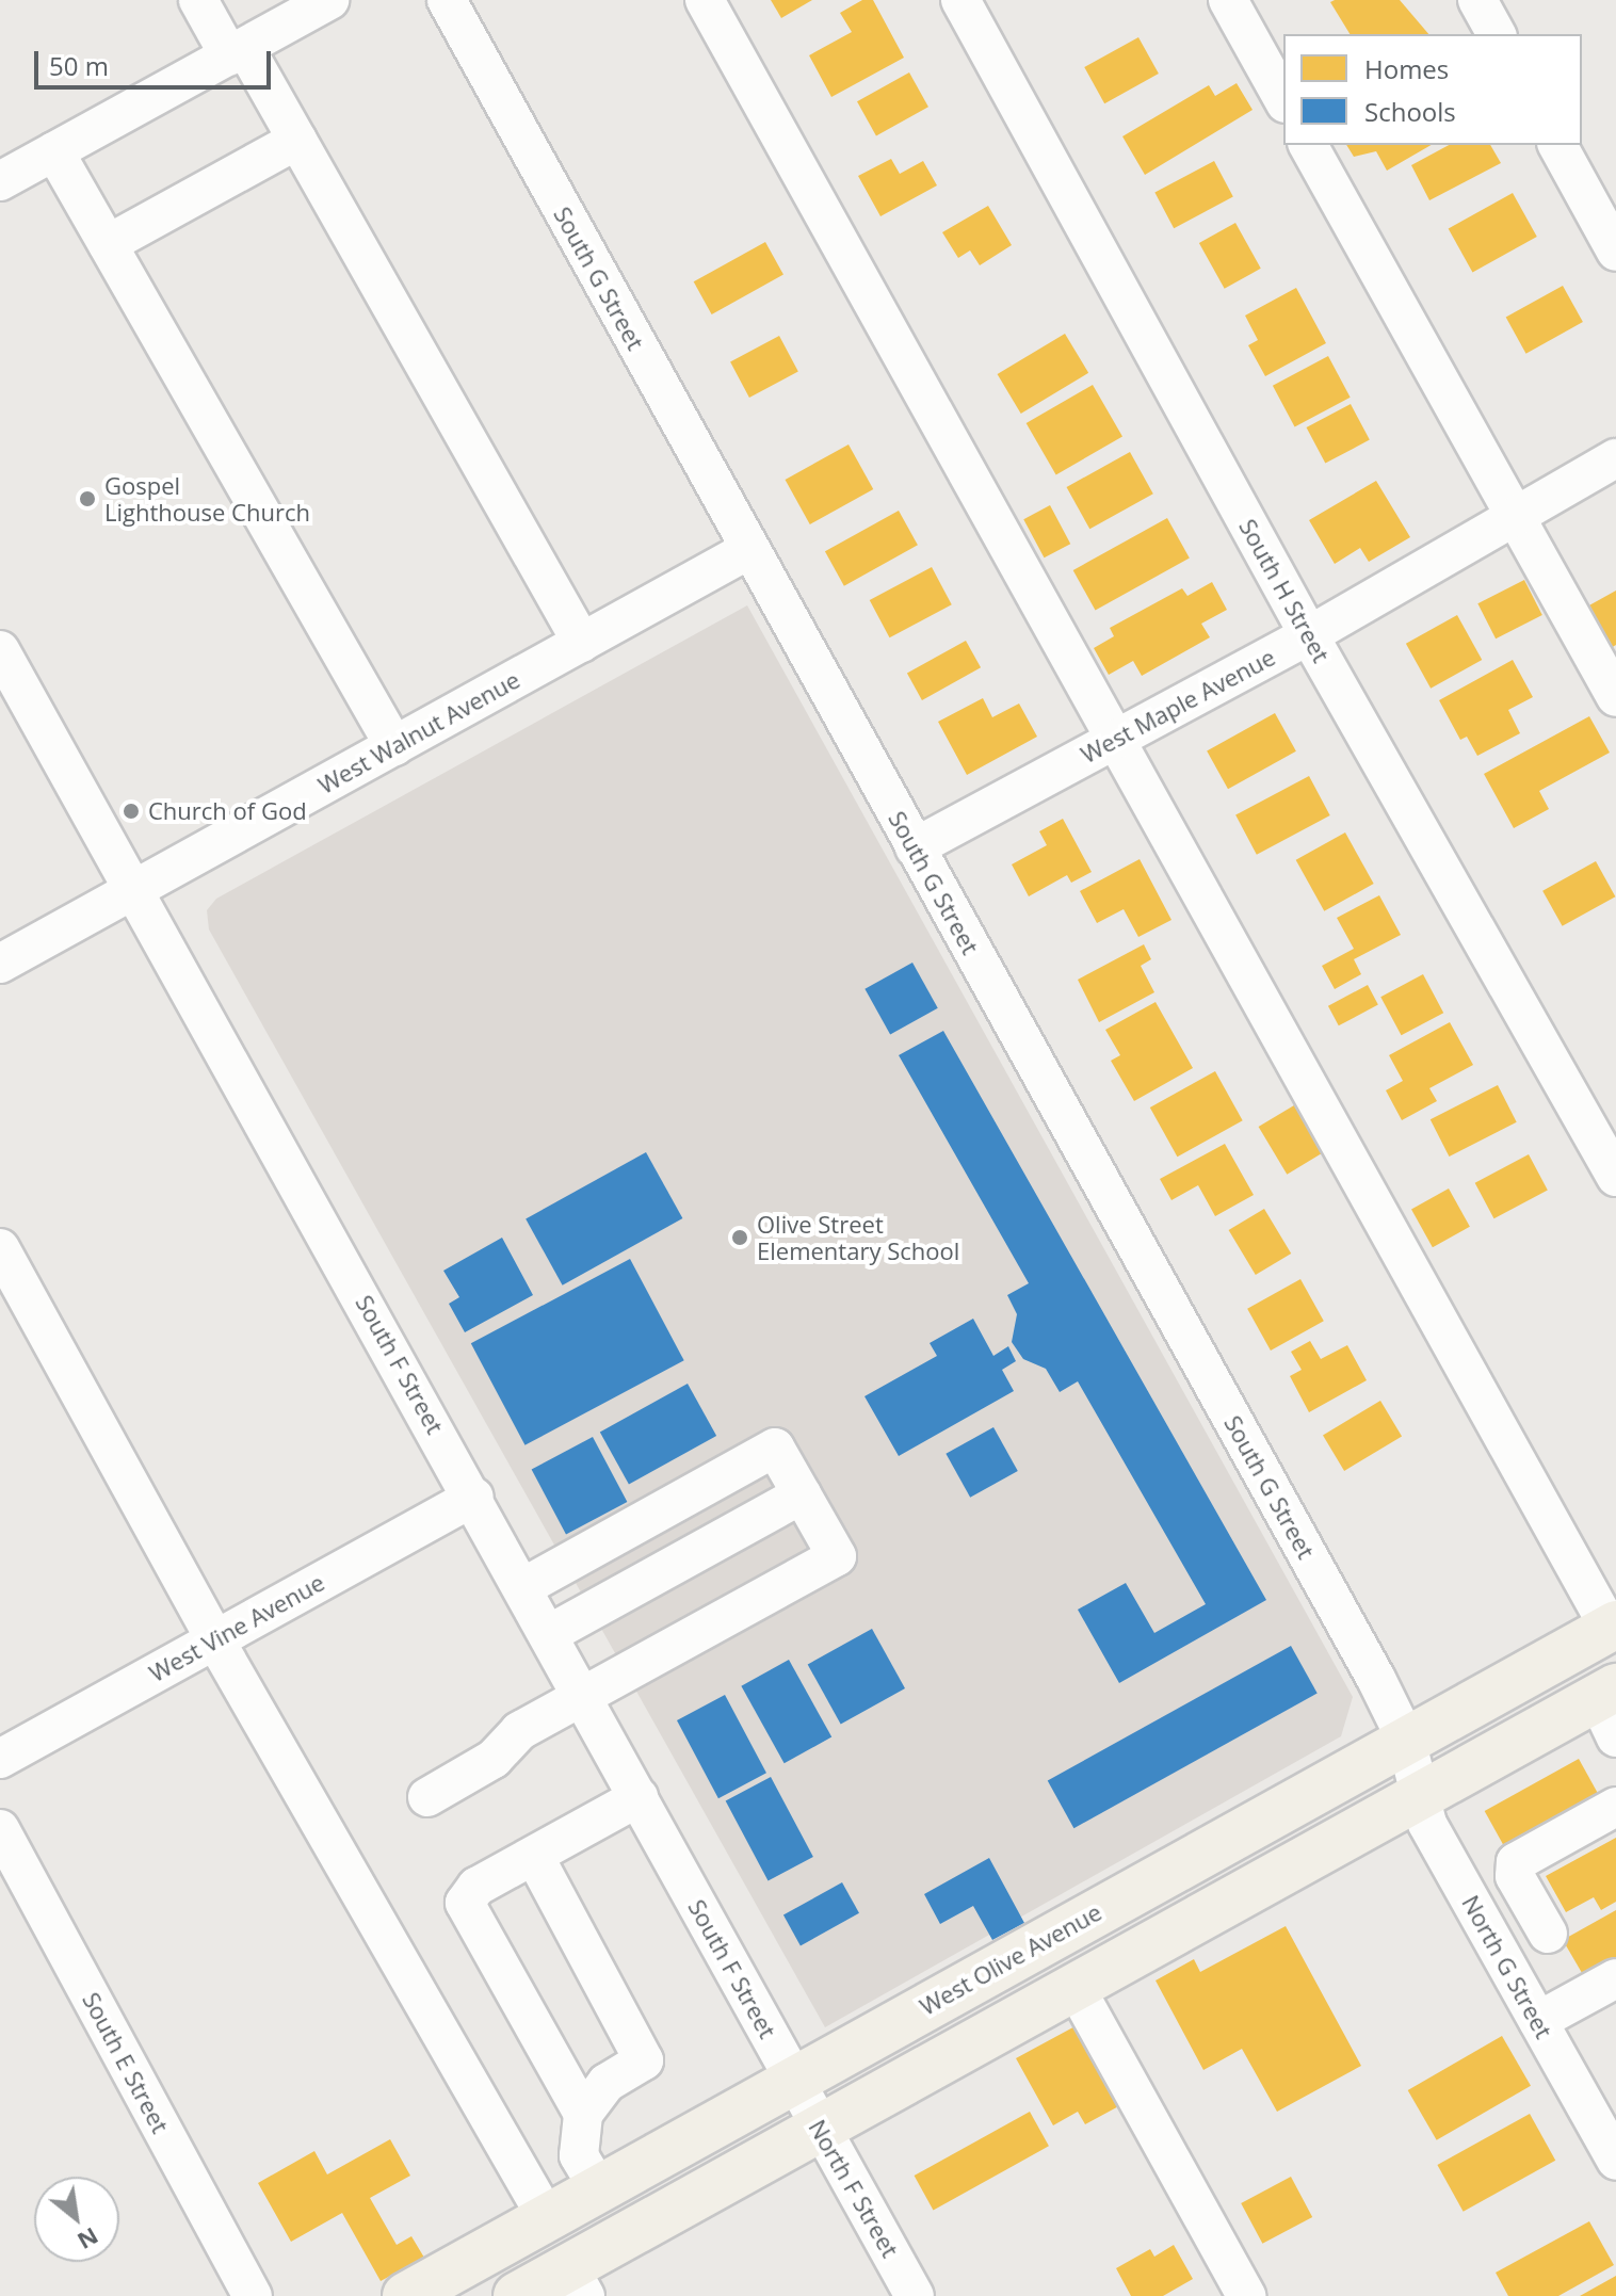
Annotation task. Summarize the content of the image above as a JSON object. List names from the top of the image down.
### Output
{
  "streets": {
    "main road": ["West Olive Avenue"],
    "street": [
      "South G Street",
      "South H Street",
      "West Maple Avenue",
      "West Walnut Avenue",
      "South F Street",
      "West Vine Avenue",
      "North G Street",
      "South E Street",
      "North F Street"
    ]
  },
  "crossings": [
    ["South G Street", "West Maple Avenue"],
    ["South G Street", "West Walnut Avenue"],
    ["South G Street", "West Olive Avenue"],
    ["South G Street", "North G Street"],
    ["South H Street", "West Maple Avenue"],
    ["West Walnut Avenue", "South F Street"],
    ["South F Street", "West Vine Avenue"],
    ["South F Street", "West Olive Avenue"],
    ["South F Street", "North F Street"],
    ["West Olive Avenue", "North G Street"],
    ["West Olive Avenue", "North F Street"]
  ],
  "places": ["Gospel Lighthouse Church", "Church of God", "Olive Street Elementary School"],
  "legend": ["Homes", "Schools"],
  "scale_bar": "50 m",
  "north": "bottom right"
}
